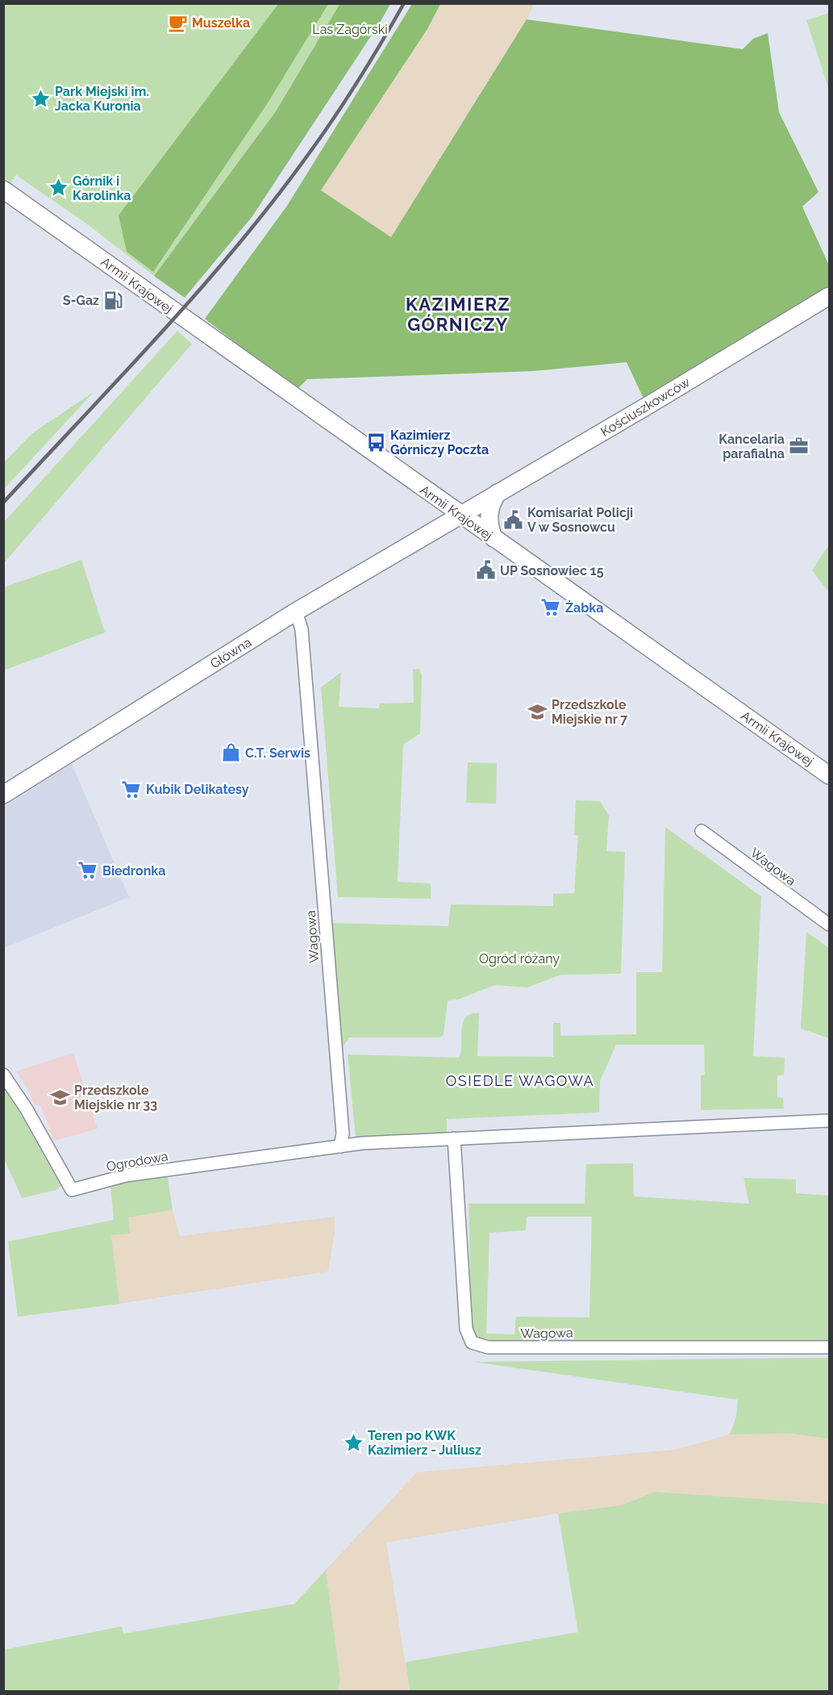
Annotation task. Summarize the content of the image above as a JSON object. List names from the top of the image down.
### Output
{
  "streets": {
    "street": [
      "Armii Krajowej",
      "Kościuszkowców",
      "Główna",
      "Wagowa",
      "Ogrodowa"
    ]
  },
  "crossings": [
    ["Armii Krajowej", "Kościuszkowców"],
    ["Armii Krajowej", "Główna"],
    ["Kościuszkowców", "Główna"],
    ["Główna", "Wagowa"],
    ["Wagowa", "Ogrodowa"]
  ],
  "districts": ["KAZIMIERZ GÓRNICZY", "OSIEDLE WAGOWA"],
  "parks": ["Las Zagórski", "Ogród różany"],
  "places": {
    "cafe": ["Muszelka"],
    "place": ["Park Miejski im. Jacka Kuronia", "Górnik i Karolinka", "Teren po KWK Kazimierz - Juliusz"],
    "fuel station": ["S-Gaz"],
    "bus stop": ["Kazimierz Górniczy Poczta"],
    "office": ["Kancelaria parafialna"],
    "public building": ["Komisariat Policji V w Sosnowcu", "UP Sosnowiec 15"],
    "supermarket": ["Żabka", "Kubik Delikatesy", "Biedronka"],
    "school or university": ["Przedszkole Miejskie nr 7", "Przedszkole Miejskie nr 33"],
    "shop": ["C.T. Serwis"]
  }
}
